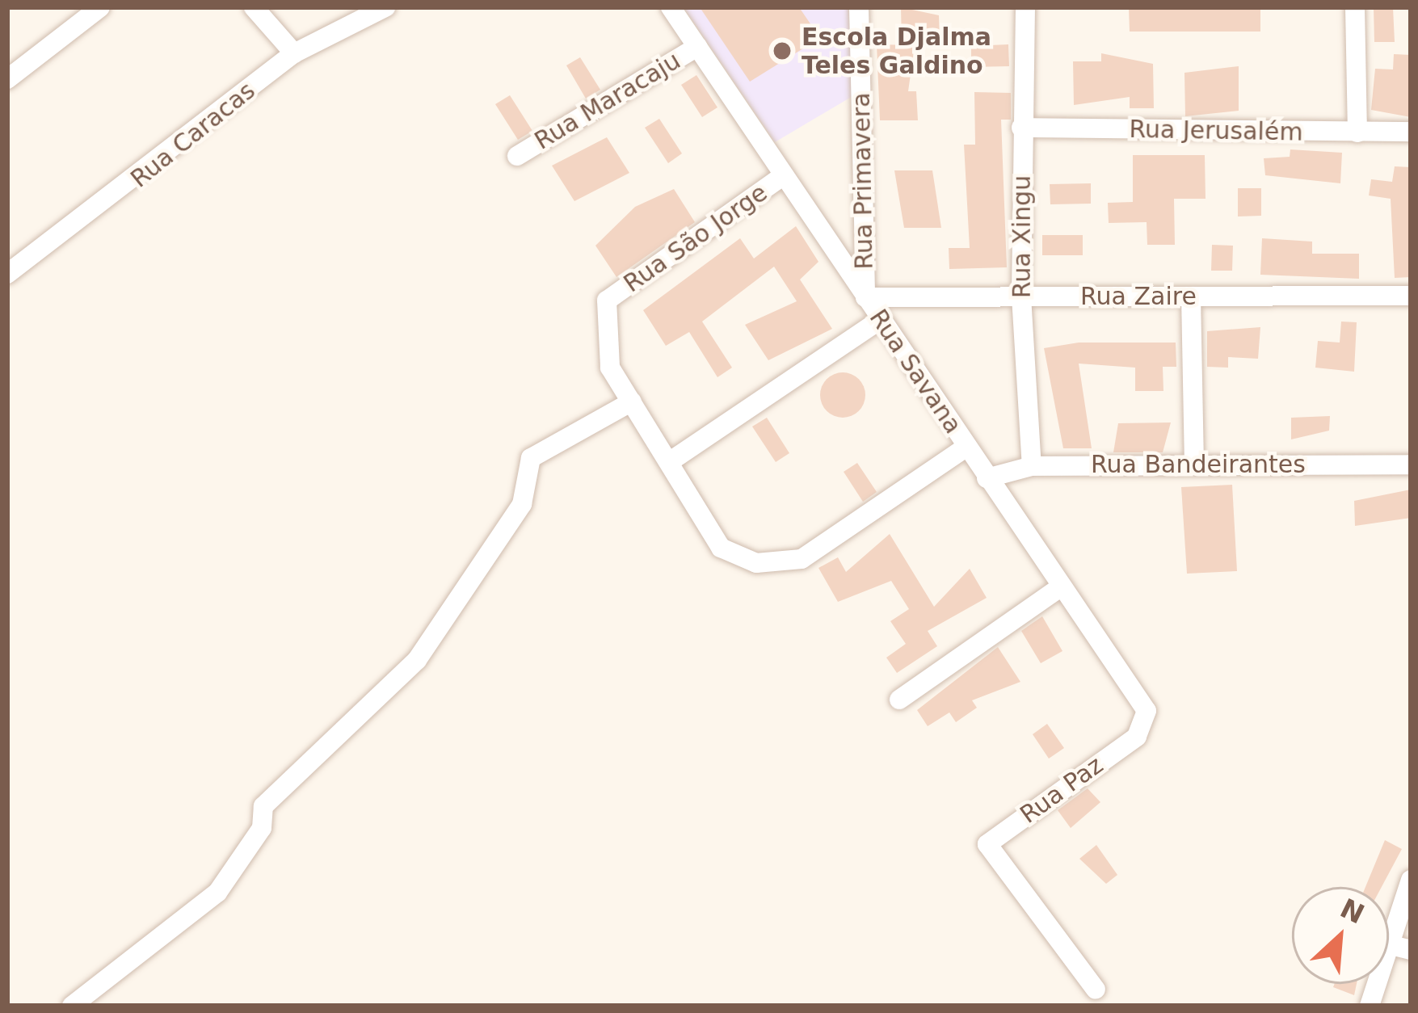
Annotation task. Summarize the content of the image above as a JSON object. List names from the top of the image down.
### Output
{
  "streets": {
    "street": [
      "Rua Maracaju",
      "Rua Jerusalém",
      "Rua Caracas",
      "Rua Primavera",
      "Rua Xingu",
      "Rua São Jorge",
      "Rua Zaire",
      "Rua Savana",
      "Rua Bandeirantes",
      "Rua Paz"
    ]
  },
  "crossings": [
    ["Rua Maracaju", "Rua Savana"],
    ["Rua Jerusalém", "Rua Xingu"],
    ["Rua Primavera", "Rua Zaire"],
    ["Rua Primavera", "Rua Savana"],
    ["Rua Xingu", "Rua Zaire"],
    ["Rua Xingu", "Rua Bandeirantes"],
    ["Rua São Jorge", "Rua Savana"],
    ["Rua Zaire", "Rua Savana"],
    ["Rua Savana", "Rua Bandeirantes"],
    ["Rua Savana", "Rua Paz"]
  ],
  "places": ["Escola Djalma Teles Galdino"],
  "north": "top right"
}
